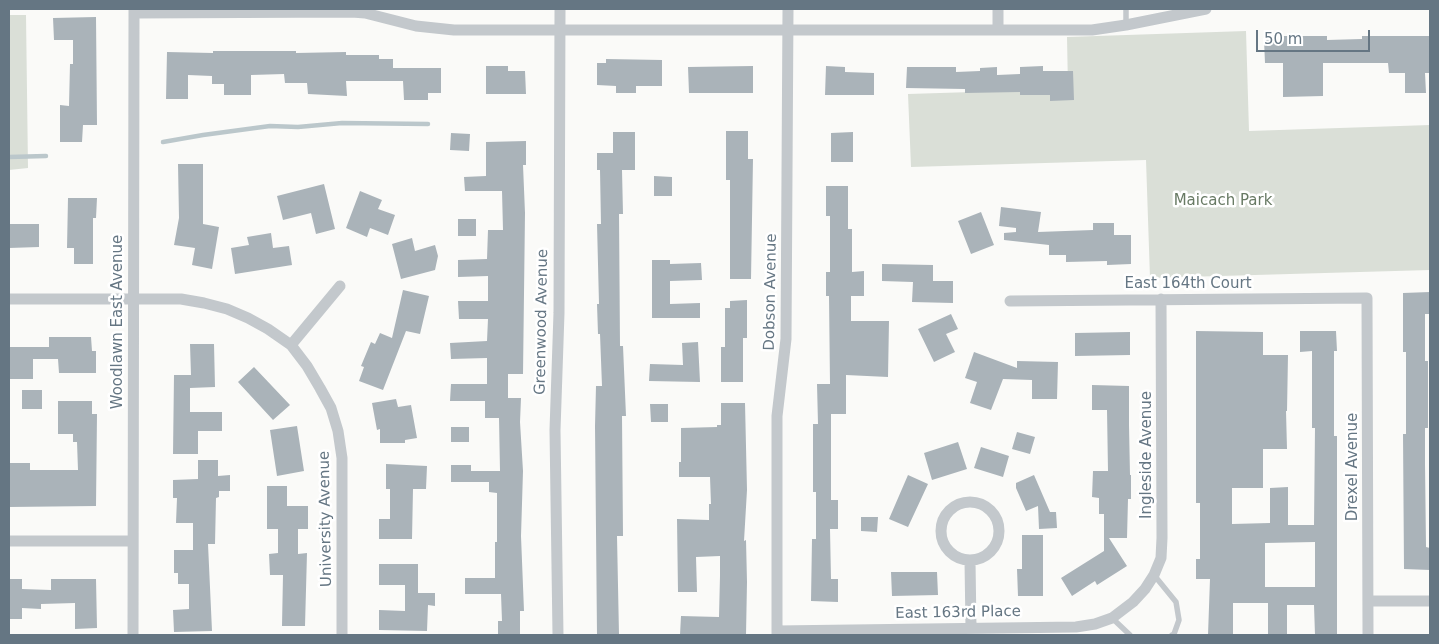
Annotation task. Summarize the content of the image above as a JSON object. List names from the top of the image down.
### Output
{
  "streets": {
    "street": [
      "East 164th Court",
      "Dobson Avenue",
      "Woodlawn East Avenue",
      "Greenwood Avenue",
      "Ingleside Avenue",
      "Drexel Avenue",
      "University Avenue",
      "East 163rd Place"
    ]
  },
  "crossings": [
    ["East 164th Court", "Ingleside Avenue"],
    ["East 164th Court", "Drexel Avenue"],
    ["Dobson Avenue", "East 163rd Place"],
    ["Woodlawn East Avenue", "University Avenue"],
    ["Ingleside Avenue", "East 163rd Place"]
  ],
  "parks": ["Maicach Park"],
  "scale_bar": "50 m"
}
